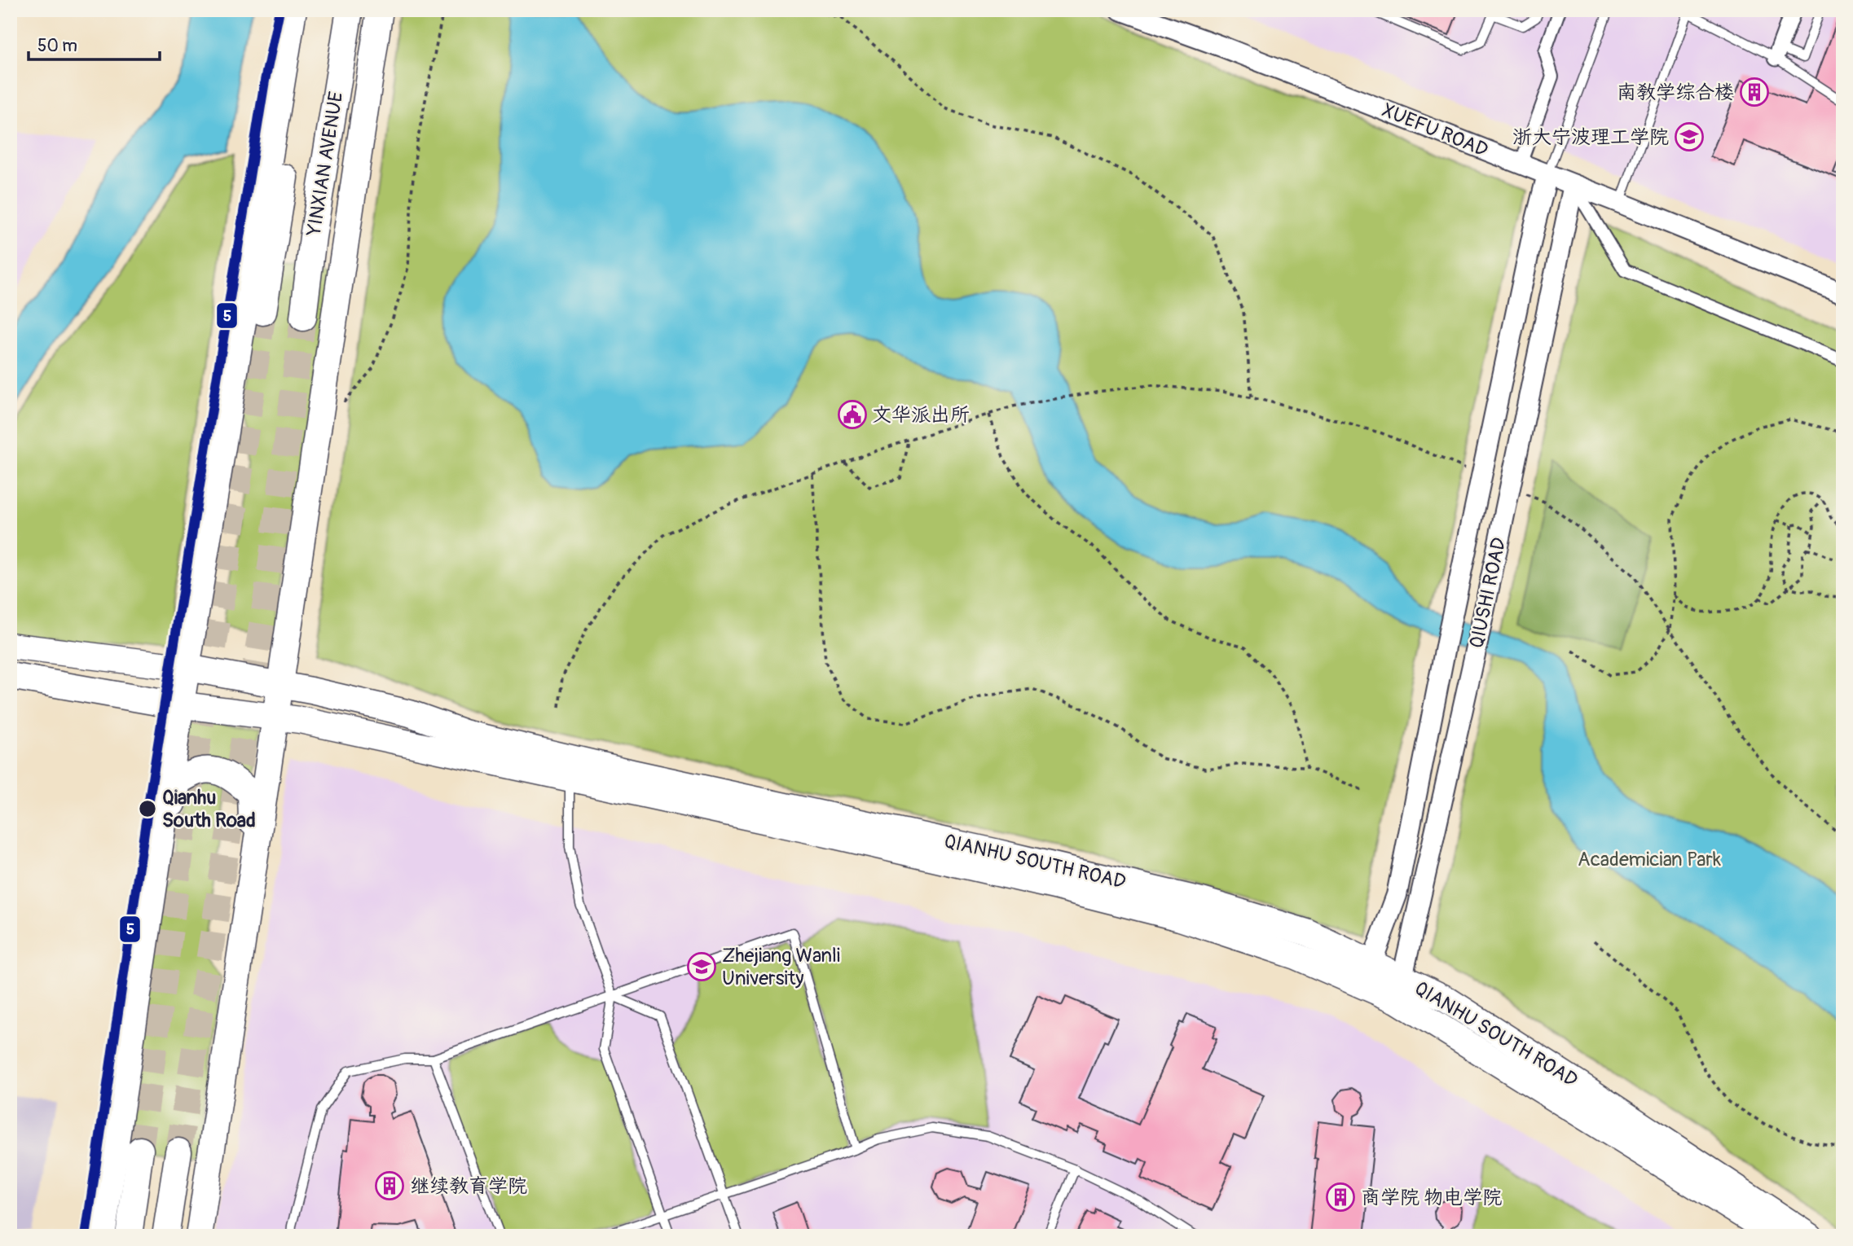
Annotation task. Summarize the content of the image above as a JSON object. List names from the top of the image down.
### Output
{
  "streets": {
    "main road": ["YINXIAN AVENUE", "QIANHU SOUTH ROAD"],
    "street": ["XUEFU ROAD", "QIUSHI ROAD"]
  },
  "crossings": [
    ["XUEFU ROAD", "QIUSHI ROAD"],
    ["QIUSHI ROAD", "QIANHU SOUTH ROAD"]
  ],
  "parks": ["Academician Park"],
  "places": {
    "building": ["南教学综合楼", "继续教育学院", "商学院 物电学院"],
    "school or university": ["浙大宁波理工学院", "Zhejiang Wanli University"],
    "public building": ["文华派出所"],
    "other": ["Qianhu South Road"]
  },
  "lines": ["transit line 5"],
  "scale_bar": "50 m"
}
